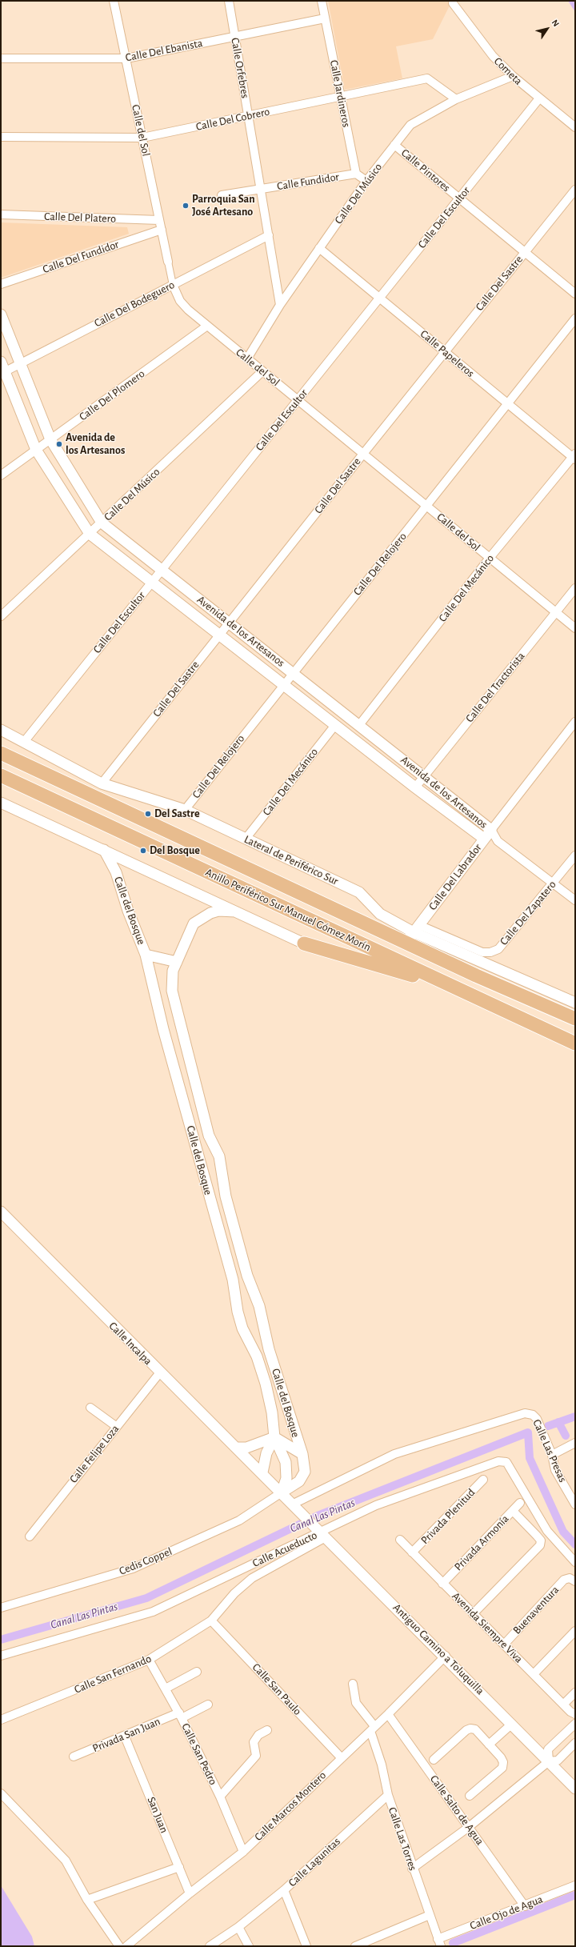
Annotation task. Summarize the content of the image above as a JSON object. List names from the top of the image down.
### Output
{
  "streets": {
    "highway": ["Anillo Periférico Sur Manuel Gómez Morín"],
    "street": [
      "Calle Del Ebanista",
      "Calle Orfebres",
      "Cometa",
      "Calle Jardineros",
      "Calle Del Cobrero",
      "Calle del Sol",
      "Calle Pintores",
      "Calle Fundidor",
      "Calle Del Músico",
      "Calle Del Platero",
      "Calle Del Escultor",
      "Calle Del Fundidor",
      "Calle Del Sastre",
      "Calle Del Bodeguero",
      "Calle Papeleros",
      "Calle Del Plomero",
      "Calle Del Relojero",
      "Calle Del Mecánico",
      "Avenida de los Artesanos",
      "Calle Del Tractorista",
      "Lateral de Periférico Sur",
      "Calle Del Labrador",
      "Calle del Bosque",
      "Calle Del Zapatero",
      "Calle Incalpa",
      "Calle Las Presas",
      "Calle Felipe Loza",
      "Privada Plenitud",
      "Privada Armonía",
      "Calle Acueducto",
      "Cedis Coppel",
      "Buenaventura",
      "Avenida Siempre Viva",
      "Antiguo Camino a Toluquilla",
      "Calle San Fernando",
      "Calle San Paulo",
      "Privada San Juan",
      "Calle San Pedro",
      "Calle Marcos Montero",
      "Calle Salto de Agua",
      "San Juan",
      "Calle Las Torres",
      "Calle Lagunitas",
      "Calle Ojo de Agua"
    ]
  },
  "crossings": [
    ["Calle Del Ebanista", "Calle Orfebres"],
    ["Calle Del Ebanista", "Calle Jardineros"],
    ["Calle Del Ebanista", "Calle del Sol"],
    ["Calle Orfebres", "Calle Del Cobrero"],
    ["Calle Orfebres", "Calle Fundidor"],
    ["Calle Orfebres", "Calle Del Músico"],
    ["Calle Orfebres", "Calle Del Bodeguero"],
    ["Cometa", "Calle Del Músico"],
    ["Cometa", "Calle Del Escultor"],
    ["Calle Jardineros", "Calle Del Cobrero"],
    ["Calle Jardineros", "Calle Fundidor"],
    ["Calle Del Cobrero", "Calle del Sol"],
    ["Calle Del Cobrero", "Calle Del Músico"],
    ["Calle del Sol", "Calle Del Músico"],
    ["Calle del Sol", "Calle Del Platero"],
    ["Calle del Sol", "Calle Del Escultor"],
    ["Calle del Sol", "Calle Del Fundidor"],
    ["Calle del Sol", "Calle Del Sastre"],
    ["Calle del Sol", "Calle Del Bodeguero"],
    ["Calle del Sol", "Calle Del Plomero"],
    ["Calle del Sol", "Calle Del Relojero"],
    ["Calle del Sol", "Calle Del Mecánico"],
    ["Calle del Sol", "Calle Del Tractorista"],
    ["Calle Pintores", "Calle Del Músico"],
    ["Calle Pintores", "Calle Del Escultor"],
    ["Calle Pintores", "Calle Del Sastre"],
    ["Calle Del Músico", "Calle Papeleros"],
    ["Calle Del Músico", "Avenida de los Artesanos"],
    ["Calle Del Escultor", "Calle Papeleros"],
    ["Calle Del Escultor", "Avenida de los Artesanos"],
    ["Calle Del Escultor", "Lateral de Periférico Sur"],
    ["Calle Del Sastre", "Calle Papeleros"],
    ["Calle Del Sastre", "Avenida de los Artesanos"],
    ["Calle Del Sastre", "Lateral de Periférico Sur"],
    ["Calle Del Bodeguero", "Avenida de los Artesanos"],
    ["Calle Papeleros", "Calle Del Relojero"],
    ["Calle Papeleros", "Calle Del Mecánico"],
    ["Calle Del Plomero", "Avenida de los Artesanos"],
    ["Calle Del Relojero", "Avenida de los Artesanos"],
    ["Calle Del Relojero", "Lateral de Periférico Sur"],
    ["Calle Del Mecánico", "Avenida de los Artesanos"],
    ["Calle Del Mecánico", "Lateral de Periférico Sur"],
    ["Avenida de los Artesanos", "Calle Del Tractorista"],
    ["Avenida de los Artesanos", "Calle Del Labrador"],
    ["Avenida de los Artesanos", "Calle Del Zapatero"],
    ["Lateral de Periférico Sur", "Calle Del Labrador"],
    ["Lateral de Periférico Sur", "Anillo Periférico Sur Manuel Gómez Morín"],
    ["Lateral de Periférico Sur", "Calle Del Zapatero"],
    ["Calle Del Labrador", "Anillo Periférico Sur Manuel Gómez Morín"],
    ["Calle Del Labrador", "Calle Del Zapatero"],
    ["Anillo Periférico Sur Manuel Gómez Morín", "Calle Del Zapatero"],
    ["Calle del Bosque", "Calle Incalpa"],
    ["Calle del Bosque", "Cedis Coppel"],
    ["Calle Incalpa", "Calle Felipe Loza"],
    ["Calle Incalpa", "Cedis Coppel"],
    ["Calle Las Presas", "Antiguo Camino a Toluquilla"],
    ["Privada Plenitud", "Avenida Siempre Viva"],
    ["Privada Armonía", "Avenida Siempre Viva"],
    ["Calle Acueducto", "Antiguo Camino a Toluquilla"],
    ["Calle Acueducto", "Calle San Fernando"],
    ["Buenaventura", "Avenida Siempre Viva"],
    ["Antiguo Camino a Toluquilla", "Calle San Fernando"],
    ["Antiguo Camino a Toluquilla", "Calle Marcos Montero"],
    ["Calle San Fernando", "Calle San Paulo"],
    ["Calle San Fernando", "Calle San Pedro"],
    ["Calle San Paulo", "Calle Marcos Montero"],
    ["Privada San Juan", "Calle San Pedro"],
    ["Privada San Juan", "San Juan"],
    ["Calle San Pedro", "Calle Marcos Montero"],
    ["Calle Marcos Montero", "Calle Salto de Agua"],
    ["Calle Marcos Montero", "San Juan"],
    ["Calle Marcos Montero", "Calle Las Torres"],
    ["Calle Salto de Agua", "Calle Ojo de Agua"],
    ["Calle Las Torres", "Calle Lagunitas"],
    ["Calle Las Torres", "Calle Ojo de Agua"]
  ],
  "water": ["Canal Las Pintas"],
  "places": [
    "Parroquia San José Artesano",
    "Avenida de los Artesanos",
    "Del Sastre",
    "Del Bosque"
  ],
  "north": "top right"
}
